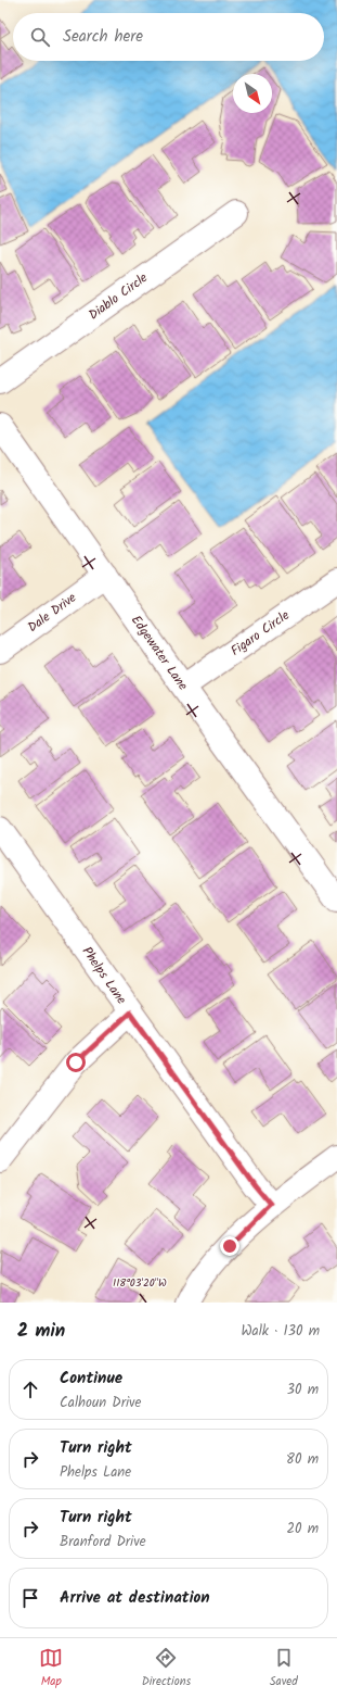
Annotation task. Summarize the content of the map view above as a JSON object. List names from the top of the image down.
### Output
{
  "streets": {
    "street": [
      "Diablo Circle",
      "Dale Drive",
      "Figaro Circle",
      "Edgewater Lane",
      "Phelps Lane"
    ]
  },
  "crossings": [
    ["Dale Drive", "Edgewater Lane"],
    ["Figaro Circle", "Edgewater Lane"]
  ],
  "north": "bottom right",
  "page": {
    "search": "Search here",
    "heading": ["2 min", "Walk · 130 m"],
    "list": [
      ["Continue", "Calhoun Drive", "30 m"],
      ["Turn right", "Phelps Lane", "80 m"],
      ["Turn right", "Branford Drive", "20 m"],
      "Arrive at destination"
    ],
    "nav": ["Map", "Directions", "Saved"]
  },
  "coordinates": ["118°03'20\"W"]
}
